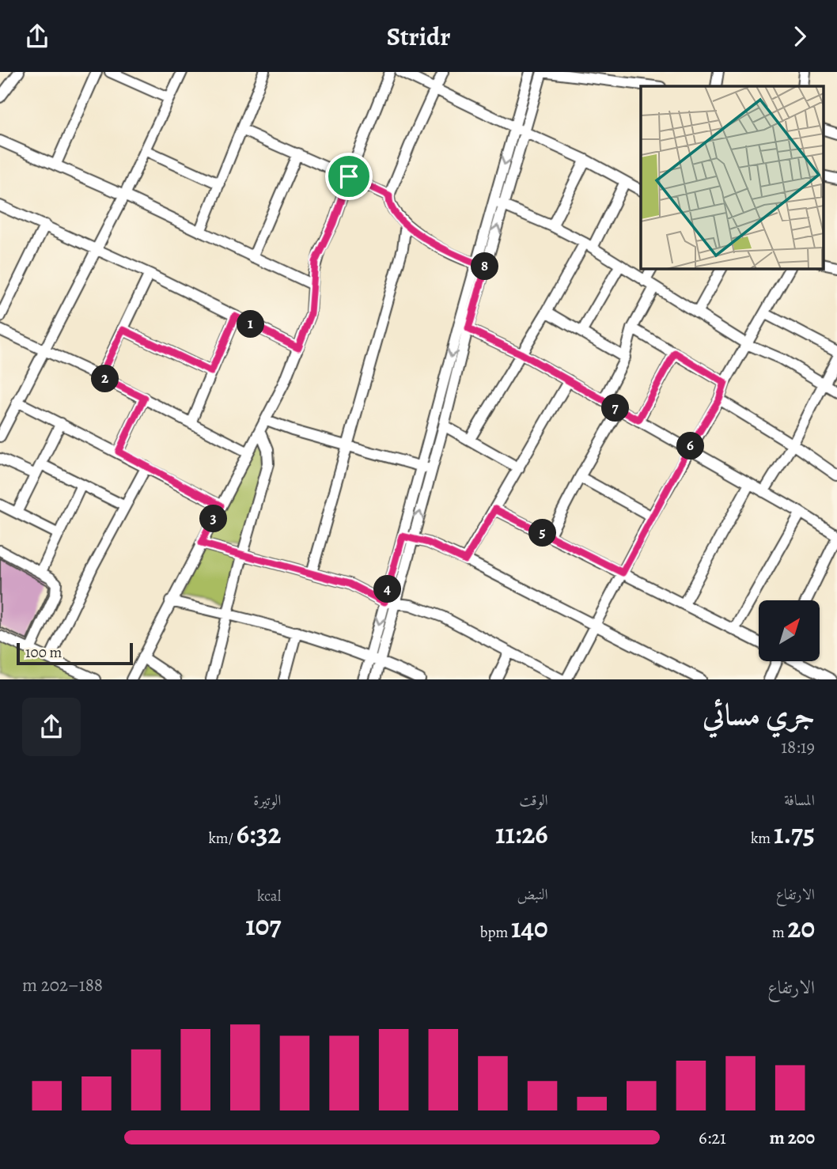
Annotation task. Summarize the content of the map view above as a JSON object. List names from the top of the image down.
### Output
{
  "scale_bar": "100 m",
  "north": "top right",
  "page": {
    "header": "Stridr",
    "pins": [
      "8",
      "1",
      "2",
      "7",
      "6",
      "3",
      "5",
      "4"
    ],
    "scale": "100 m",
    "heading": ["جري مسائي", "18:19"],
    "stats": [
      ["المسافة", "1.75 km"],
      ["الوقت", "11:26"],
      ["الوتيرة", "6:32 /km"],
      ["الارتفاع", "20 m"],
      ["النبض", "140 bpm"],
      ["kcal", "107"]
    ],
    "chart": ["الارتفاع", "188–202 m"],
    "list": [
      {
        "name": "200 m",
        "note": "6:21"
      }
    ]
  }
}
